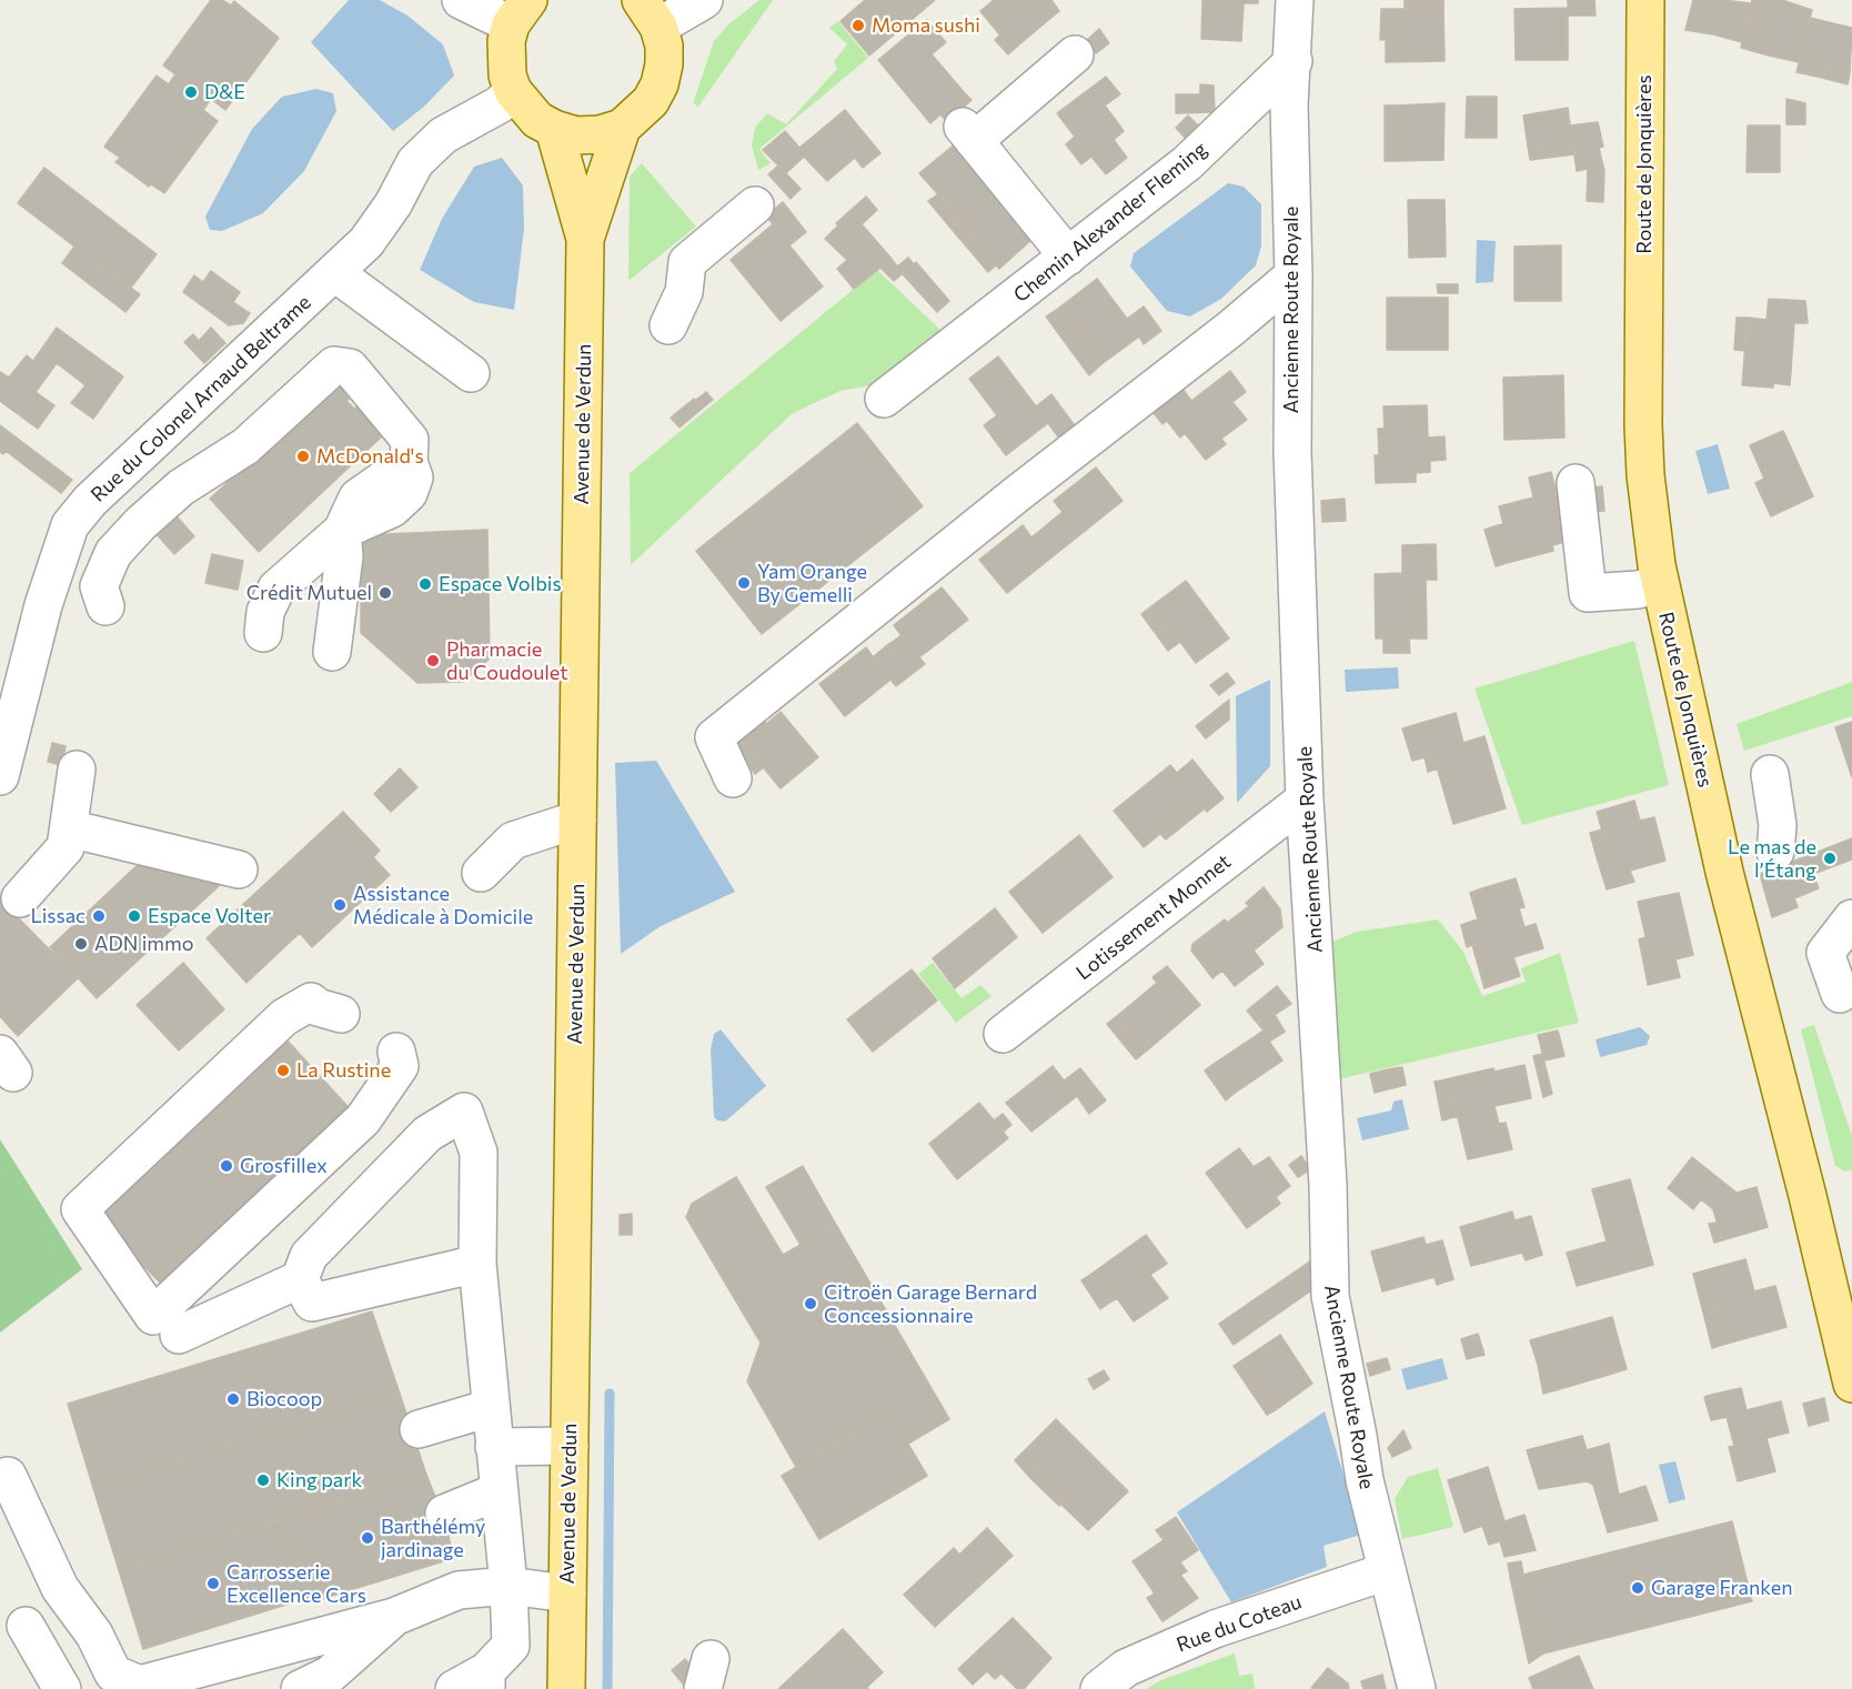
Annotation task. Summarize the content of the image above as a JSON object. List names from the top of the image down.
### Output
{
  "streets": {
    "main road": ["Route de Jonquières", "Avenue de Verdun"],
    "street": [
      "Chemin Alexander Fleming",
      "Ancienne Route Royale",
      "Rue du Colonel Arnaud Beltrame",
      "Lotissement Monnet",
      "Rue du Coteau"
    ]
  },
  "crossings": [
    ["Chemin Alexander Fleming", "Ancienne Route Royale"],
    ["Ancienne Route Royale", "Lotissement Monnet"],
    ["Ancienne Route Royale", "Rue du Coteau"]
  ],
  "places": [
    "Moma sushi",
    "D&E",
    "McDonald's",
    "Yam Orange By Gemelli",
    "Espace Volbis",
    "Crédit Mutuel",
    "Pharmacie du Coudoulet",
    "Le mas de l’Étang",
    "Assistance Médicale à Domicile",
    "Lissac",
    "Espace Volter",
    "ADN immo",
    "La Rustine",
    "Grosfillex",
    "Citroën Garage Bernard Concessionnaire",
    "Biocoop",
    "King park",
    "Barthélémy jardinage",
    "Carrosserie Excellence Cars",
    "Garage Franken"
  ]
}
